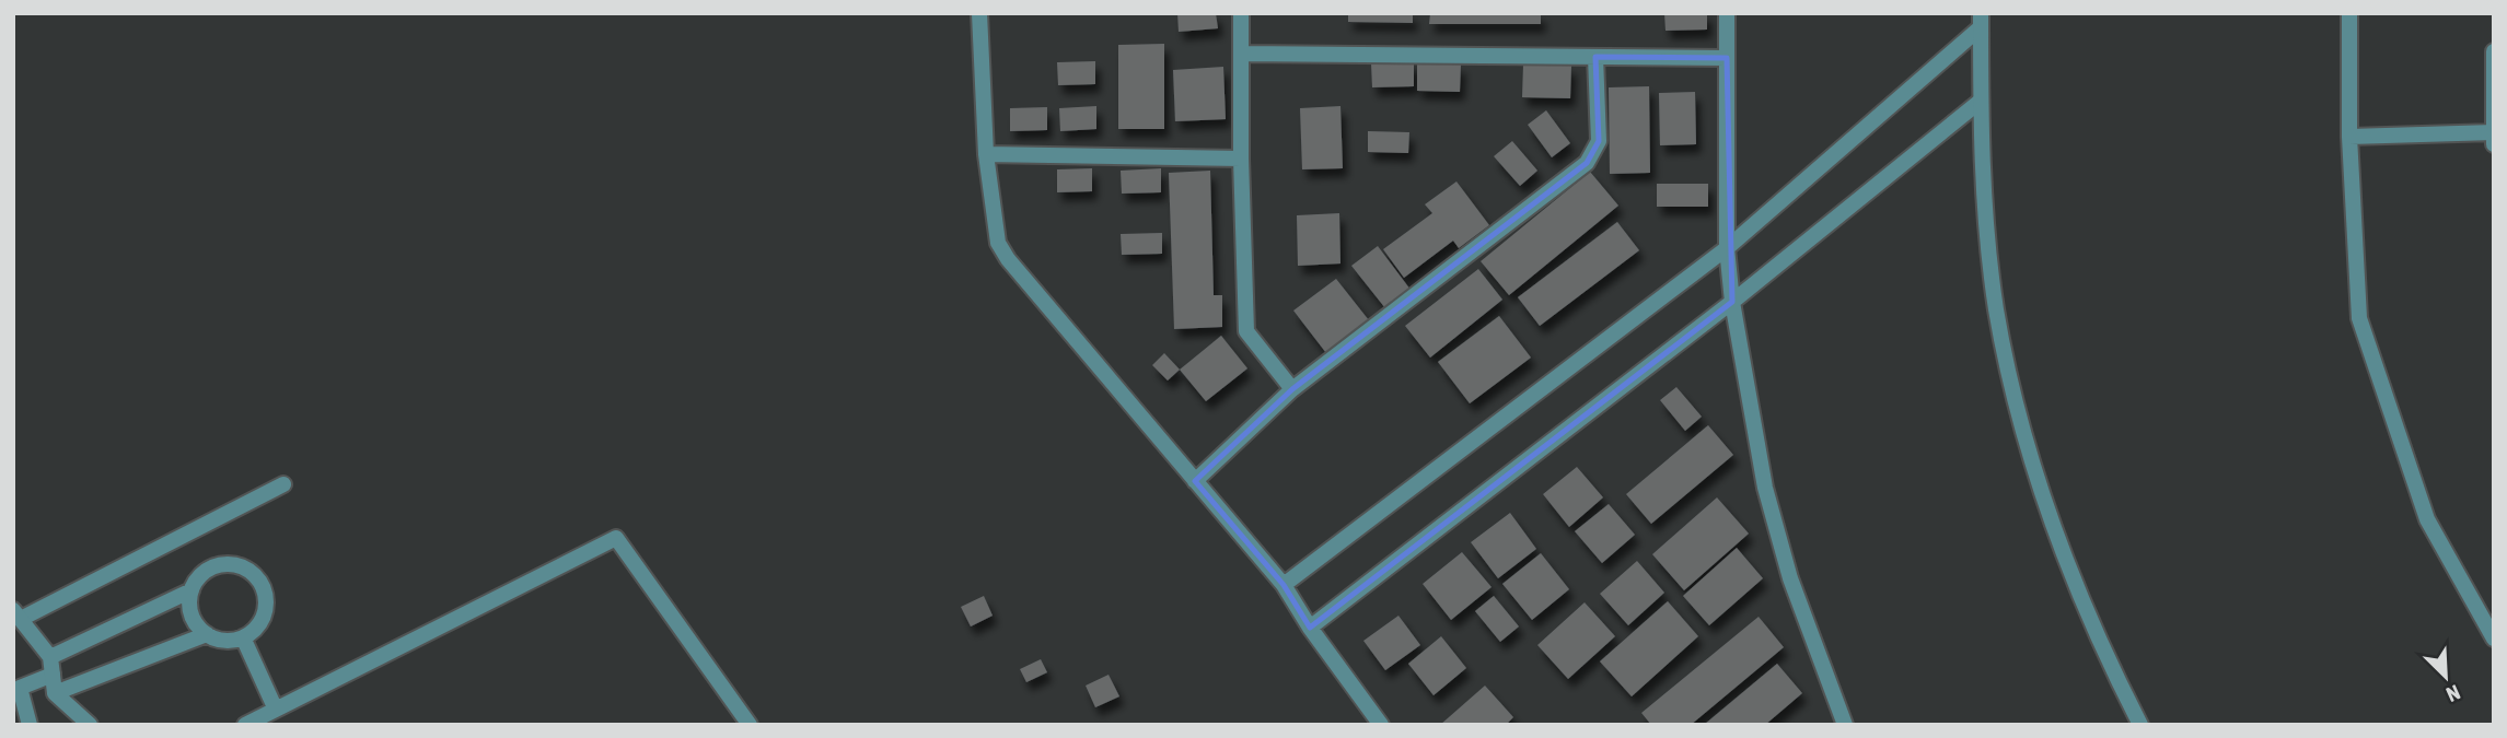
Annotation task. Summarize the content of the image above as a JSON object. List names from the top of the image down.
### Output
{
  "north": "bottom right"
}
